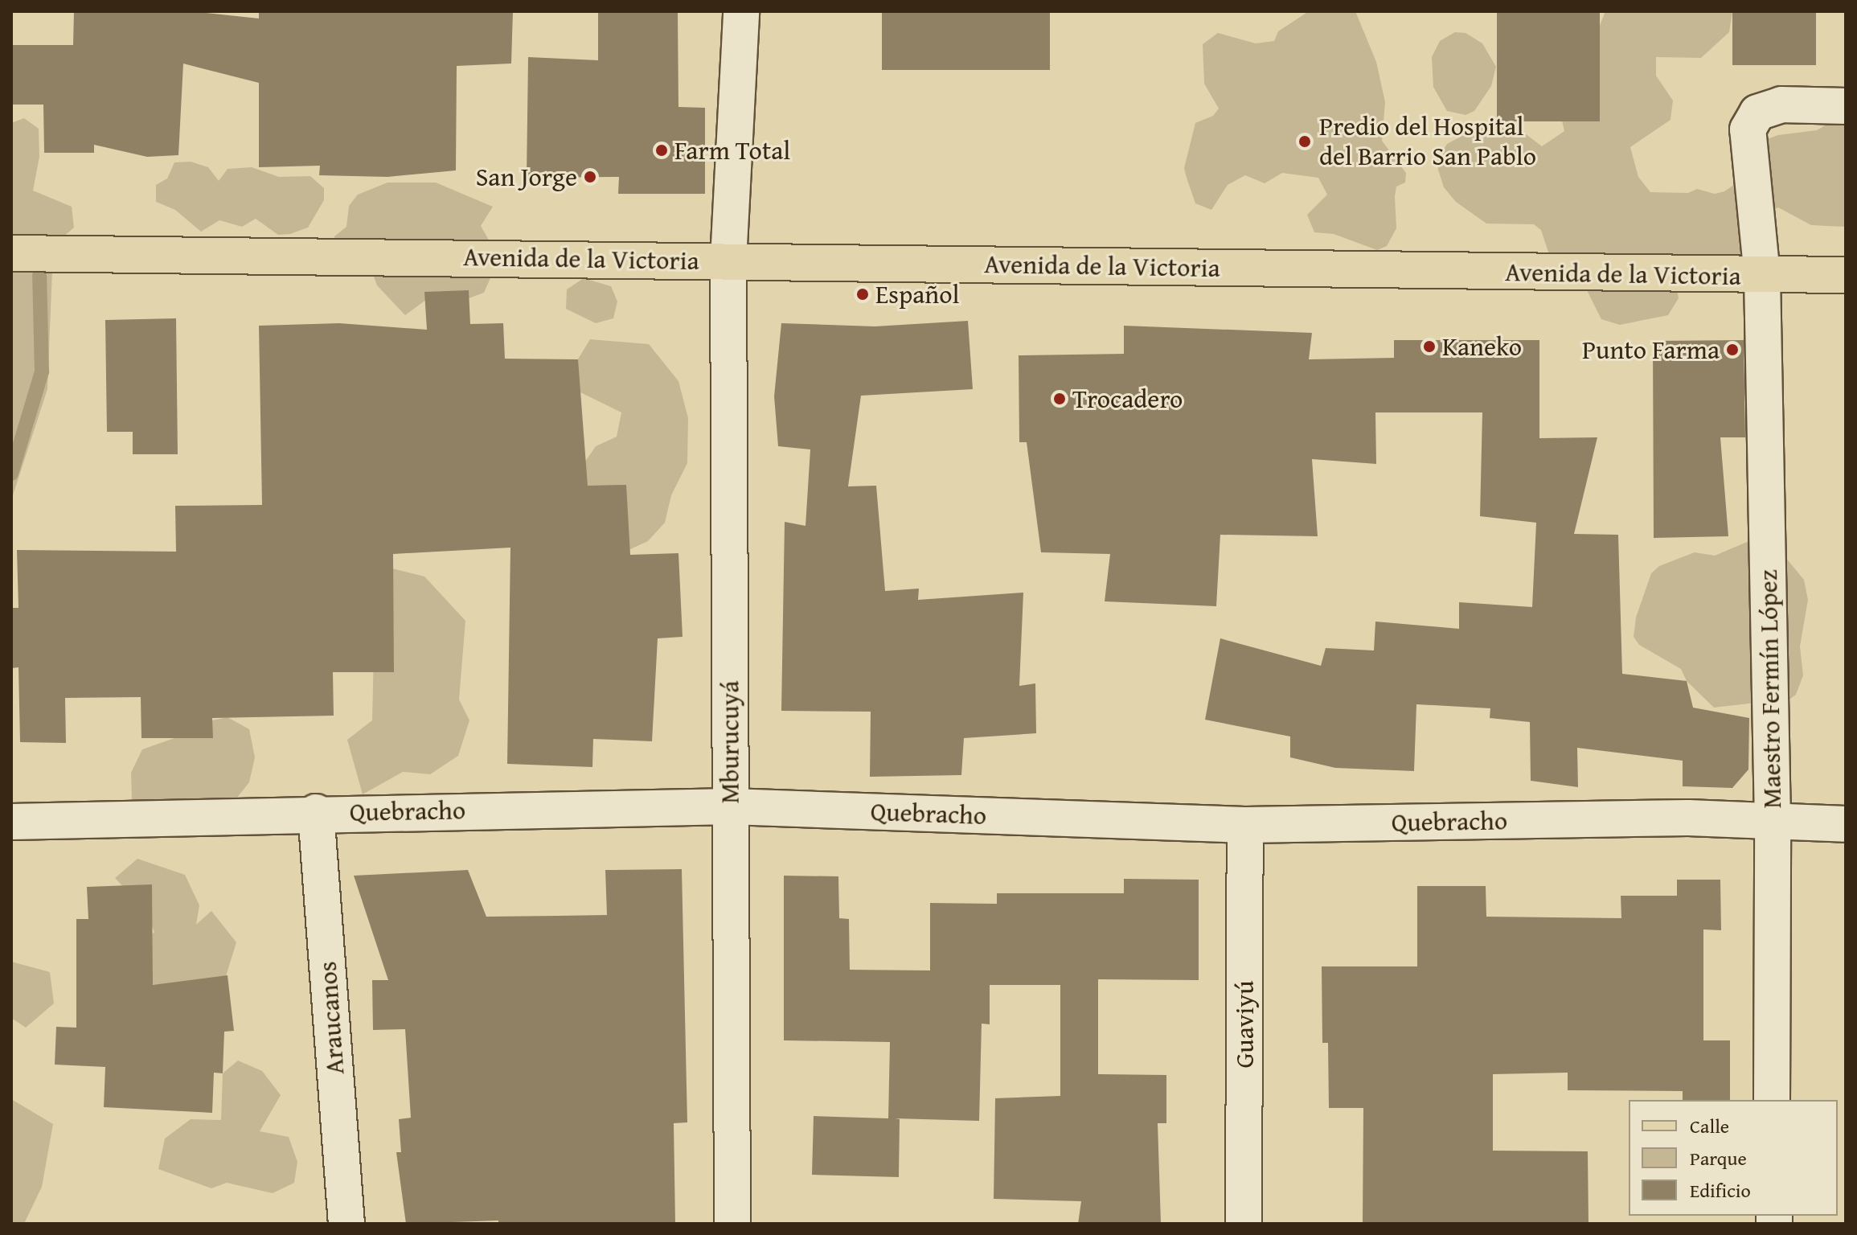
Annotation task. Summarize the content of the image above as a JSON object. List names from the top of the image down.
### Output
{
  "streets": {
    "main road": ["Avenida de la Victoria"],
    "street": [
      "Maestro Fermín López",
      "Mburucuyá",
      "Quebracho",
      "Araucanos",
      "Guaviyú"
    ]
  },
  "crossings": [
    ["Avenida de la Victoria", "Maestro Fermín López"],
    ["Avenida de la Victoria", "Mburucuyá"],
    ["Maestro Fermín López", "Quebracho"],
    ["Mburucuyá", "Quebracho"],
    ["Quebracho", "Araucanos"],
    ["Quebracho", "Guaviyú"]
  ],
  "places": [
    "Predio del Hospital del Barrio San Pablo",
    "Farm Total",
    "San Jorge",
    "Español",
    "Kaneko",
    "Punto Farma",
    "Trocadero"
  ],
  "legend": ["Calle", "Parque", "Edificio"]
}
